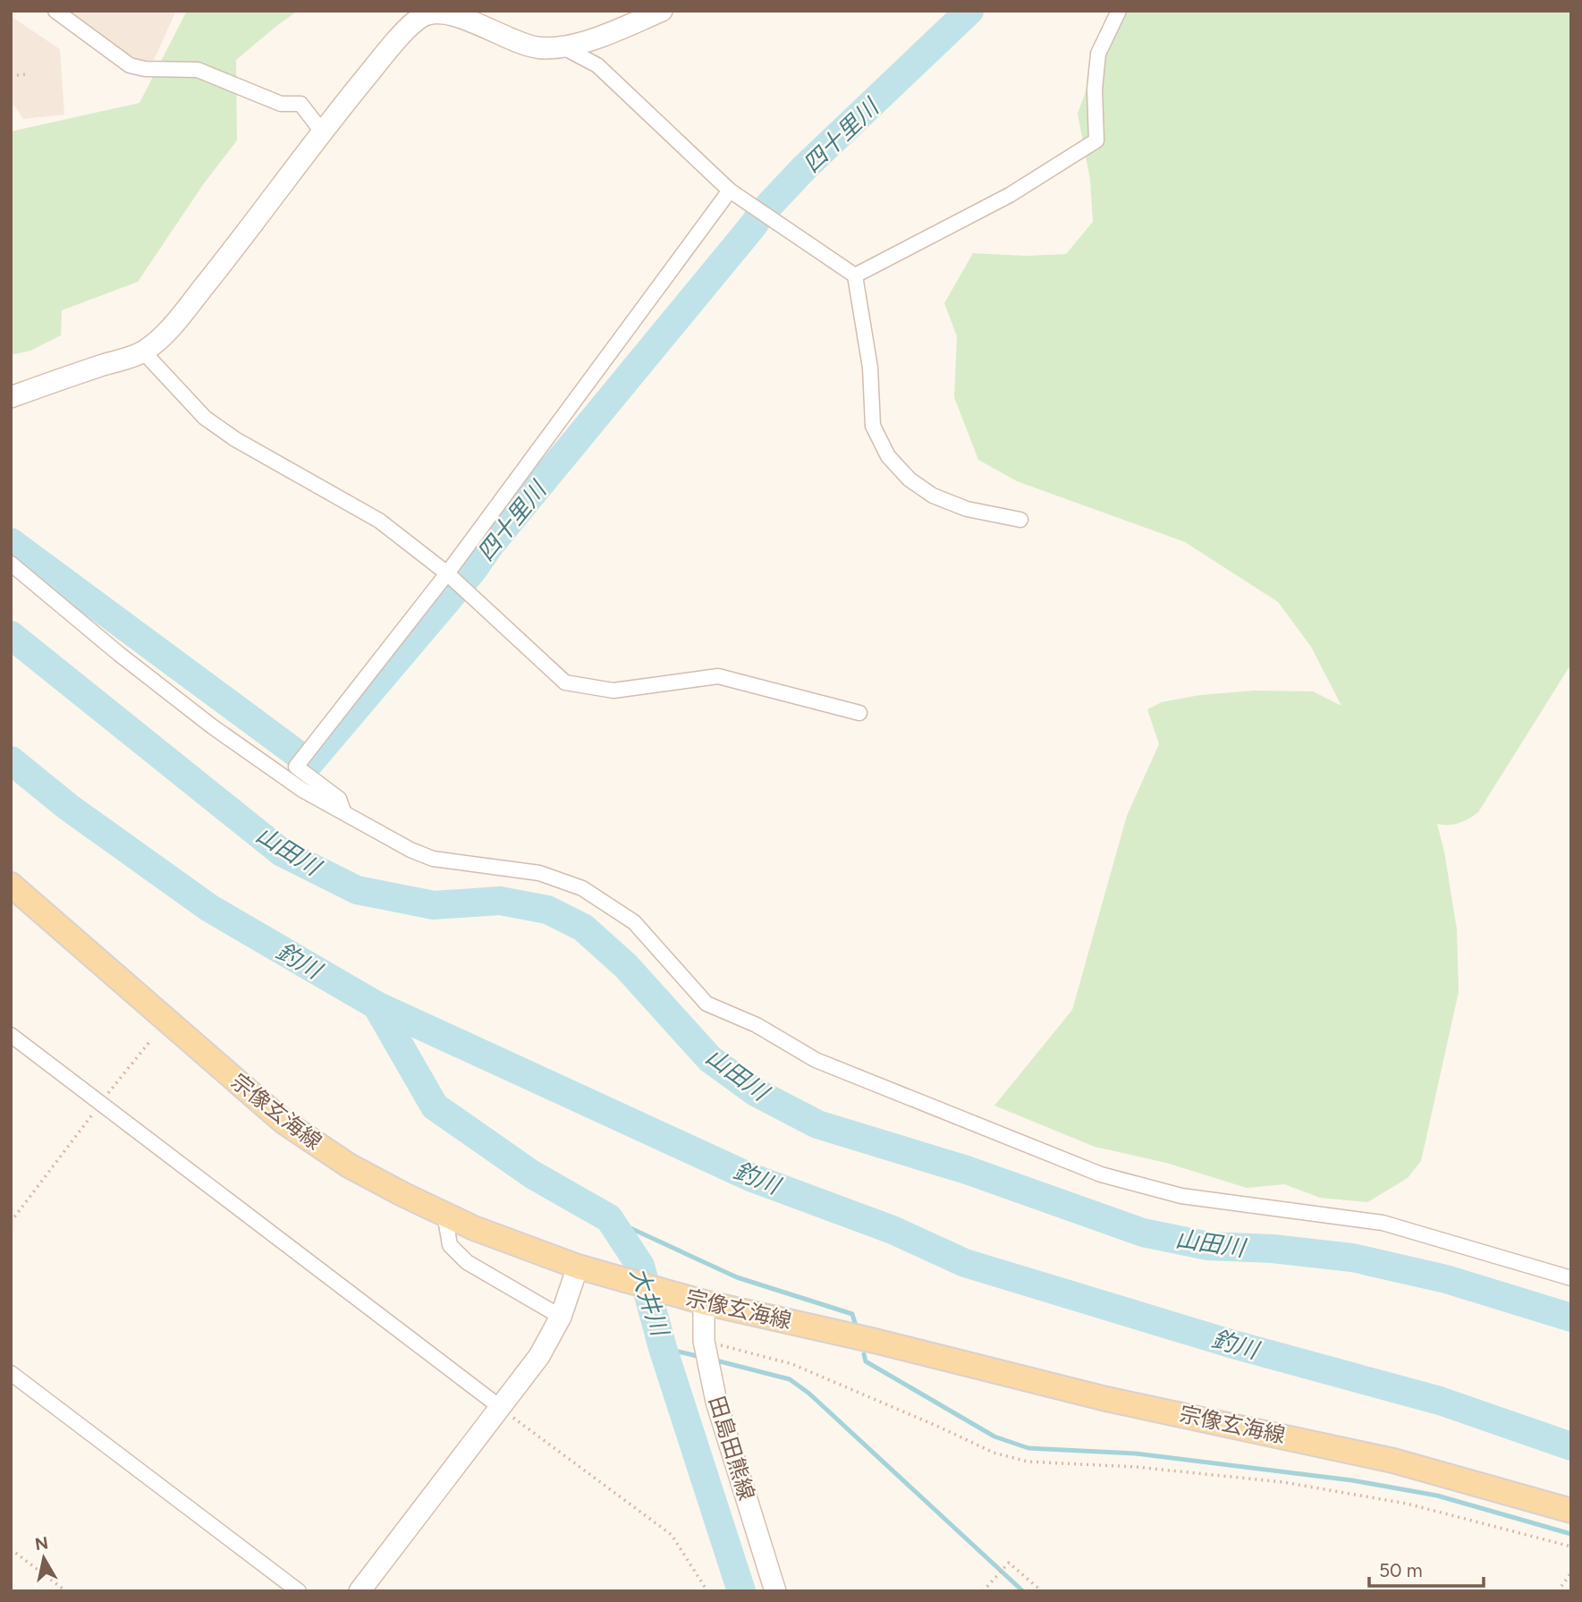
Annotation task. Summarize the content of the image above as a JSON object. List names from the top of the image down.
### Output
{
  "streets": {
    "main road": ["宗像玄海線"],
    "street": ["田島田熊線"]
  },
  "crossings": [
    ["宗像玄海線", "田島田熊線"]
  ],
  "water": [
    "四十里川",
    "山田川",
    "釣川",
    "大井川"
  ],
  "scale_bar": "50 m",
  "north": "top"
}
